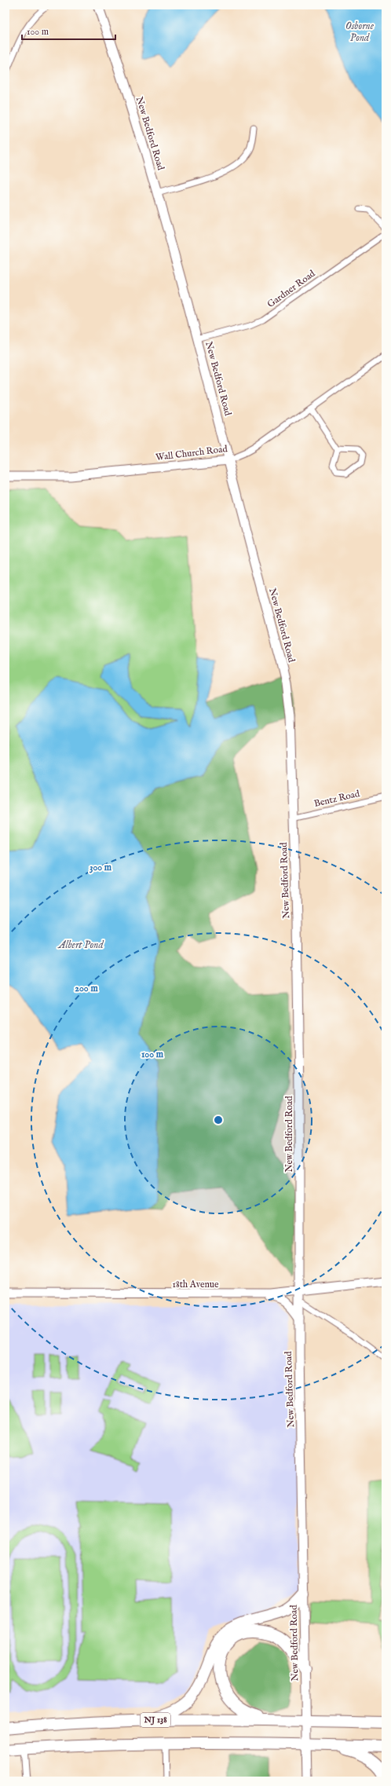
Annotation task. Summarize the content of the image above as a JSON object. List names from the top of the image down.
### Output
{
  "streets": {
    "highway": ["NJ 138"],
    "street": [
      "New Bedford Road",
      "Gardner Road",
      "Wall Church Road",
      "Bentz Road",
      "18th Avenue"
    ]
  },
  "crossings": [
    ["New Bedford Road", "Gardner Road"],
    ["New Bedford Road", "Wall Church Road"],
    ["New Bedford Road", "Bentz Road"],
    ["New Bedford Road", "18th Avenue"],
    ["New Bedford Road", "NJ 138"]
  ],
  "water": ["Osborne Pond", "Albert Pond"],
  "scale_bar": "100 m",
  "rings": ["300 m", "200 m", "100 m"]
}
